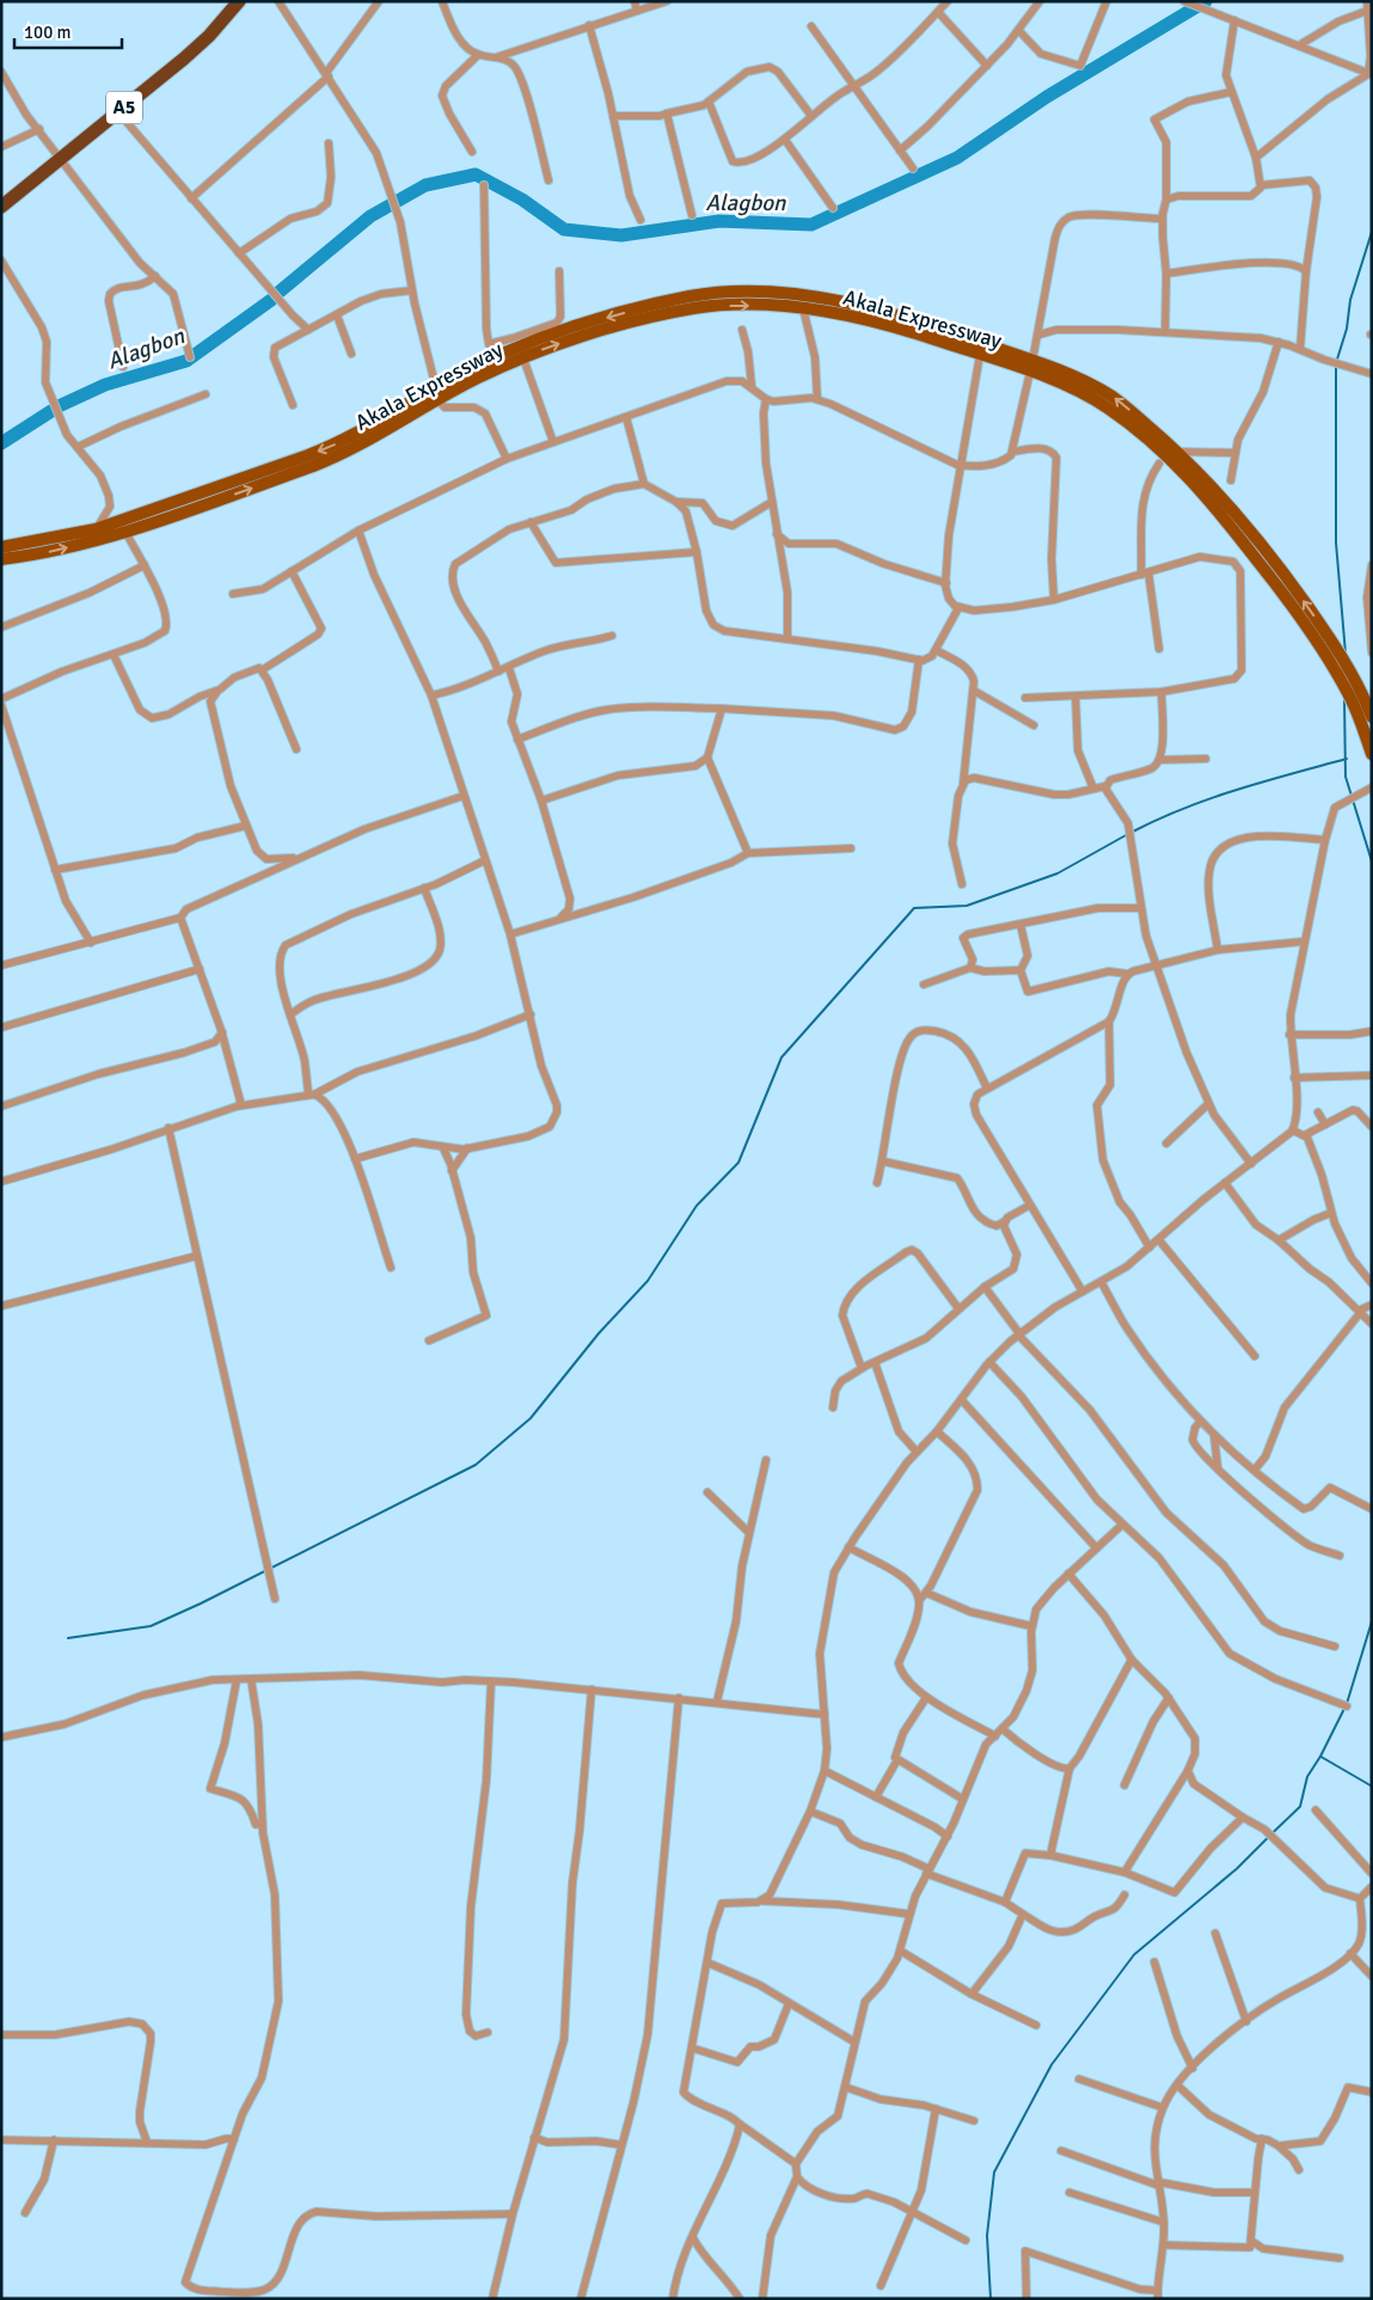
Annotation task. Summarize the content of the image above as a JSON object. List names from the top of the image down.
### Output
{
  "streets": {
    "highway": ["A5"],
    "main road": ["Akala Expressway"]
  },
  "water": ["Alagbon"],
  "scale_bar": "100 m"
}
